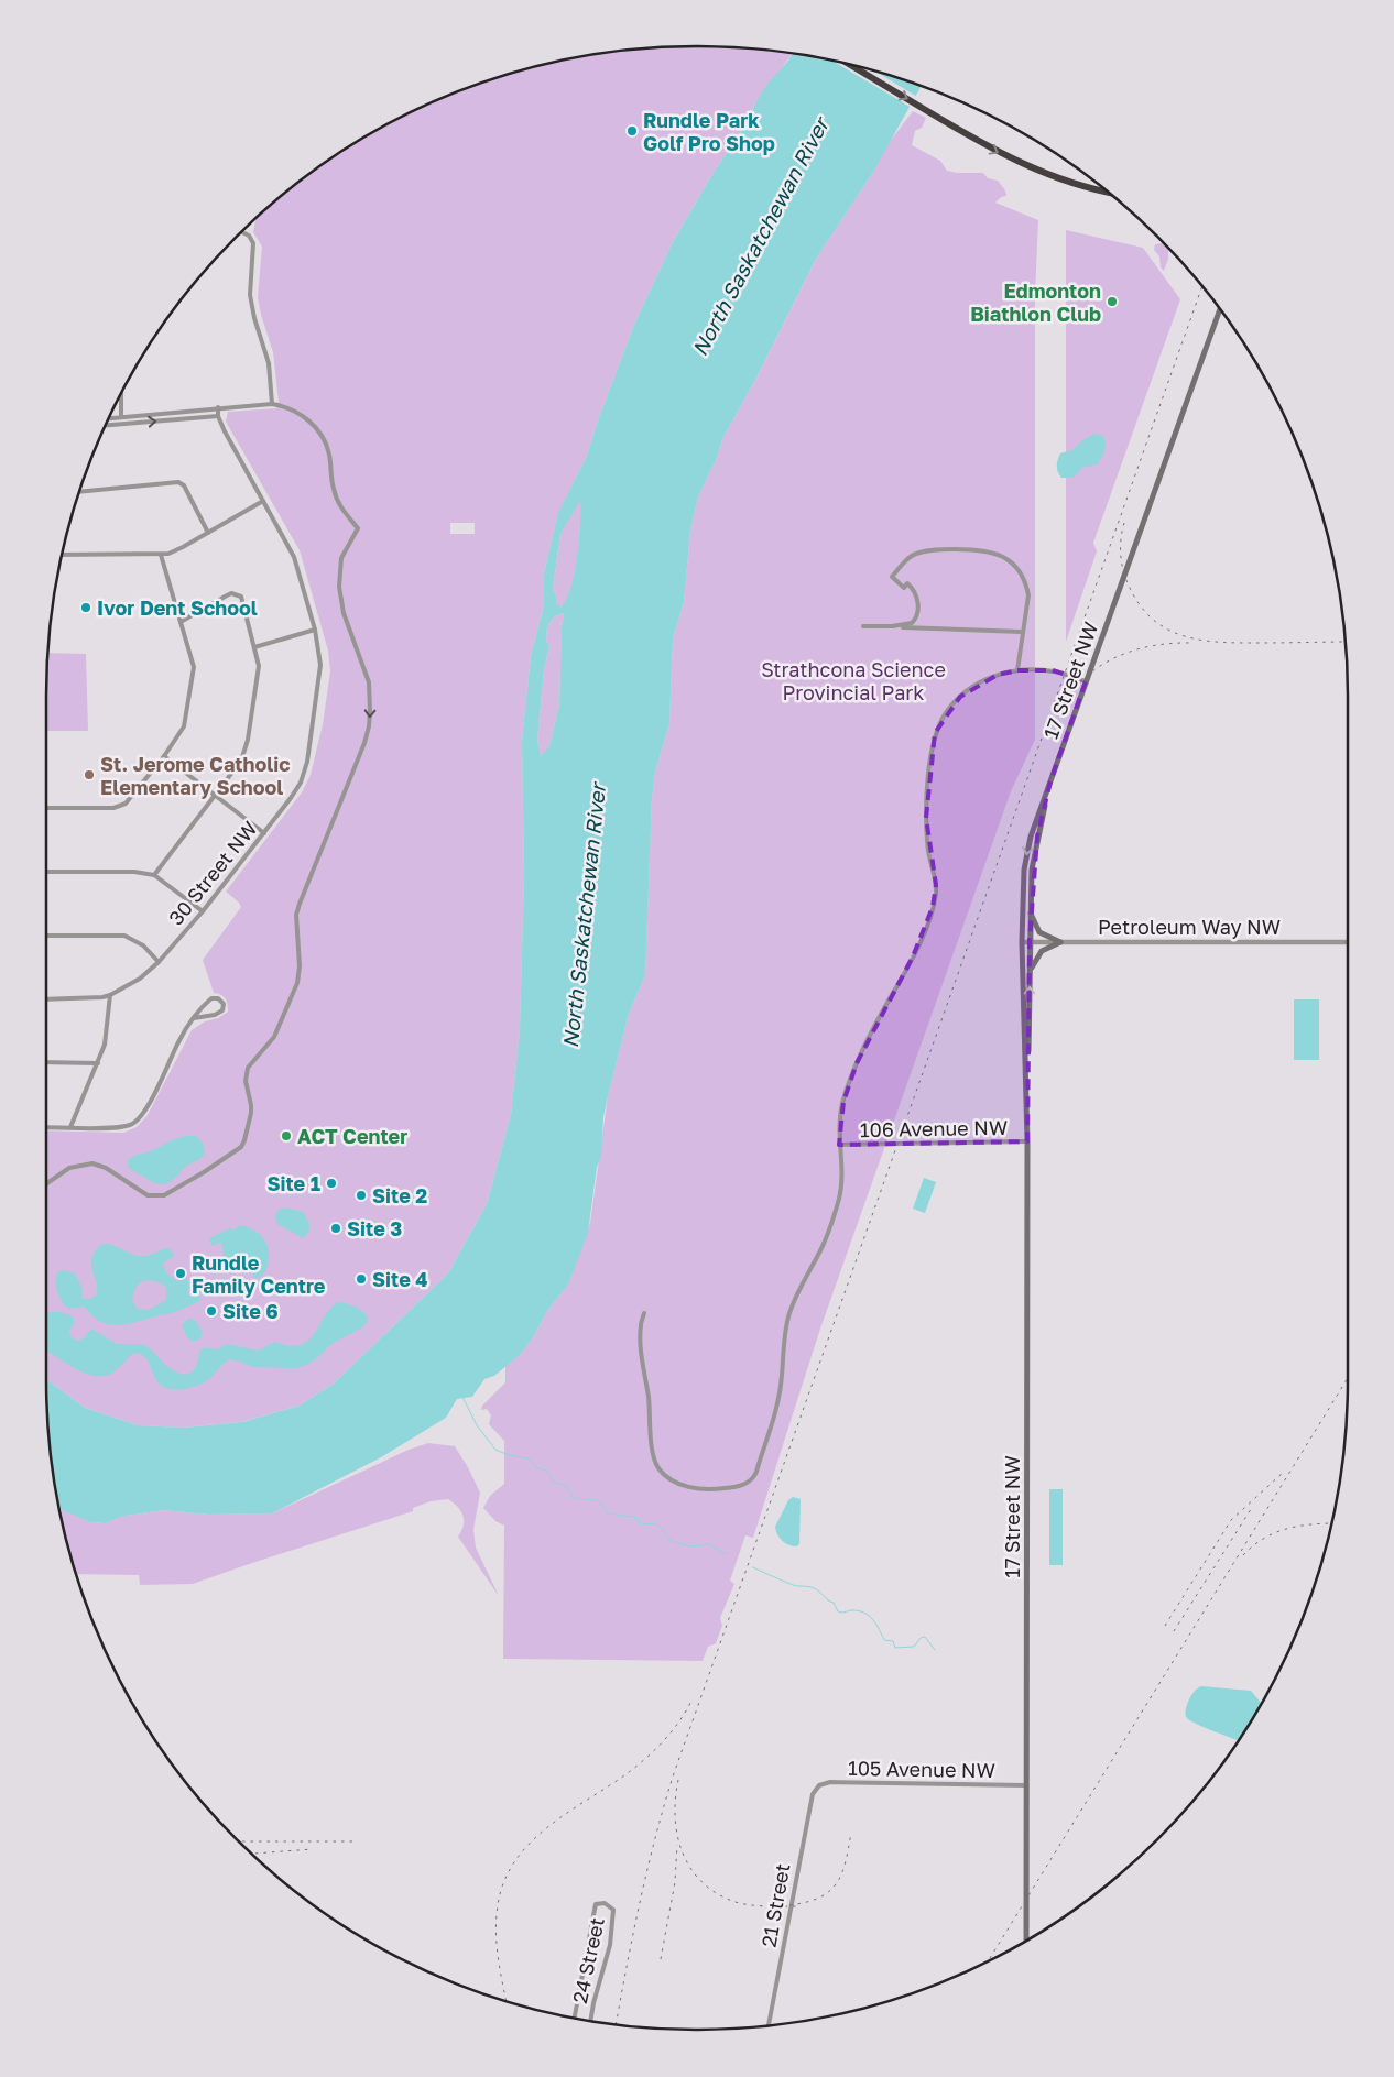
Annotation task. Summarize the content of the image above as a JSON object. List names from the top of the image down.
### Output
{
  "streets": {
    "main road": ["17 Street NW"],
    "street": [
      "30 Street NW",
      "Petroleum Way NW",
      "106 Avenue NW",
      "105 Avenue NW",
      "21 Street",
      "24 Street"
    ]
  },
  "crossings": [
    ["17 Street NW", "Petroleum Way NW"],
    ["17 Street NW", "106 Avenue NW"],
    ["17 Street NW", "105 Avenue NW"],
    ["105 Avenue NW", "21 Street"]
  ],
  "water": ["North Saskatchewan River"],
  "parks": ["Strathcona Science Provincial Park"],
  "places": [
    "Rundle Park Golf Pro Shop",
    "Edmonton Biathlon Club",
    "Ivor Dent School",
    "St. Jerome Catholic Elementary School",
    "ACT Center",
    "Site 1",
    "Site 2",
    "Site 3",
    "Rundle Family Centre",
    "Site 4",
    "Site 6"
  ]
}
